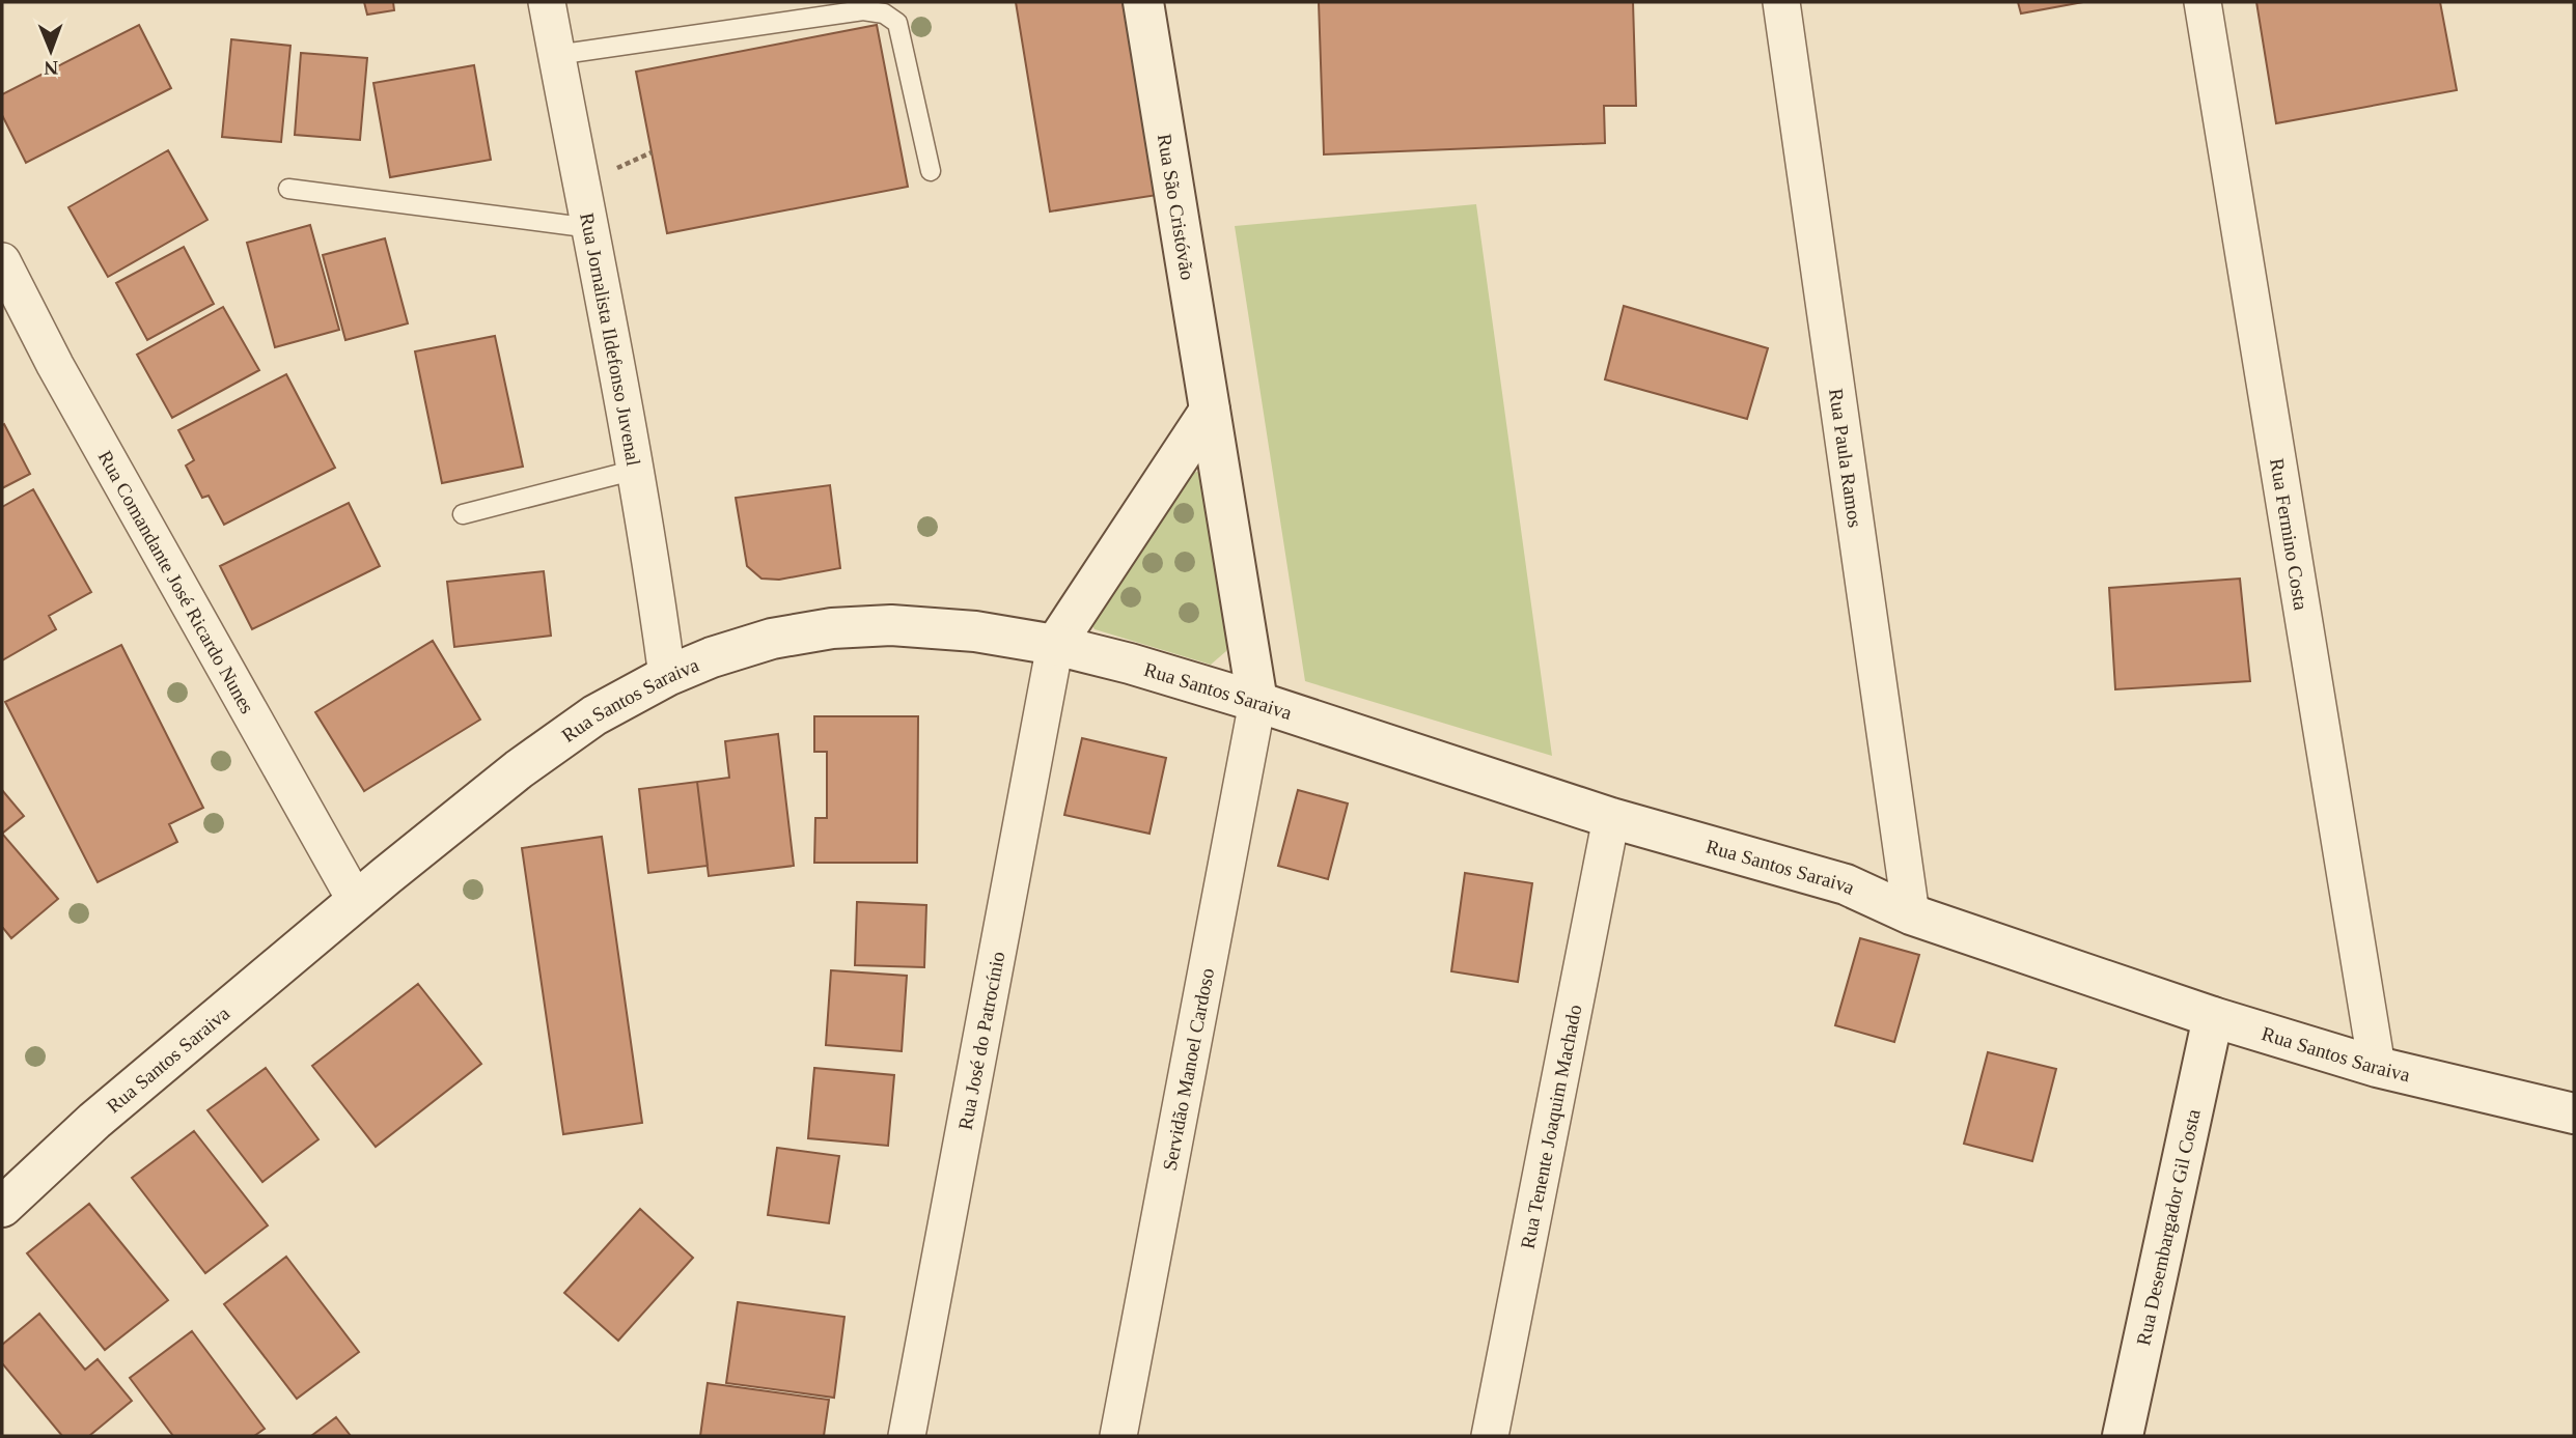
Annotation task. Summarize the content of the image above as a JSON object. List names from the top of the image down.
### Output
{
  "streets": {
    "main road": ["Rua São Cristóvão", "Rua Santos Saraiva", "Rua Desembargador Gil Costa"],
    "street": [
      "Rua Jornalista Ildefonso Juvenal",
      "Rua Paula Ramos",
      "Rua Fermino Costa",
      "Rua Comandante José Ricardo Nunes",
      "Rua José do Patrocínio",
      "Servidão Manoel Cardoso",
      "Rua Tenente Joaquim Machado"
    ]
  },
  "crossings": [
    ["Rua São Cristóvão", "Rua Santos Saraiva"],
    ["Rua São Cristóvão", "Servidão Manoel Cardoso"],
    ["Rua Jornalista Ildefonso Juvenal", "Rua Santos Saraiva"],
    ["Rua Paula Ramos", "Rua Santos Saraiva"],
    ["Rua Fermino Costa", "Rua Santos Saraiva"],
    ["Rua Comandante José Ricardo Nunes", "Rua Santos Saraiva"],
    ["Rua Santos Saraiva", "Rua José do Patrocínio"],
    ["Rua Santos Saraiva", "Servidão Manoel Cardoso"],
    ["Rua Santos Saraiva", "Rua Tenente Joaquim Machado"],
    ["Rua Santos Saraiva", "Rua Desembargador Gil Costa"]
  ],
  "north": "bottom"
}
